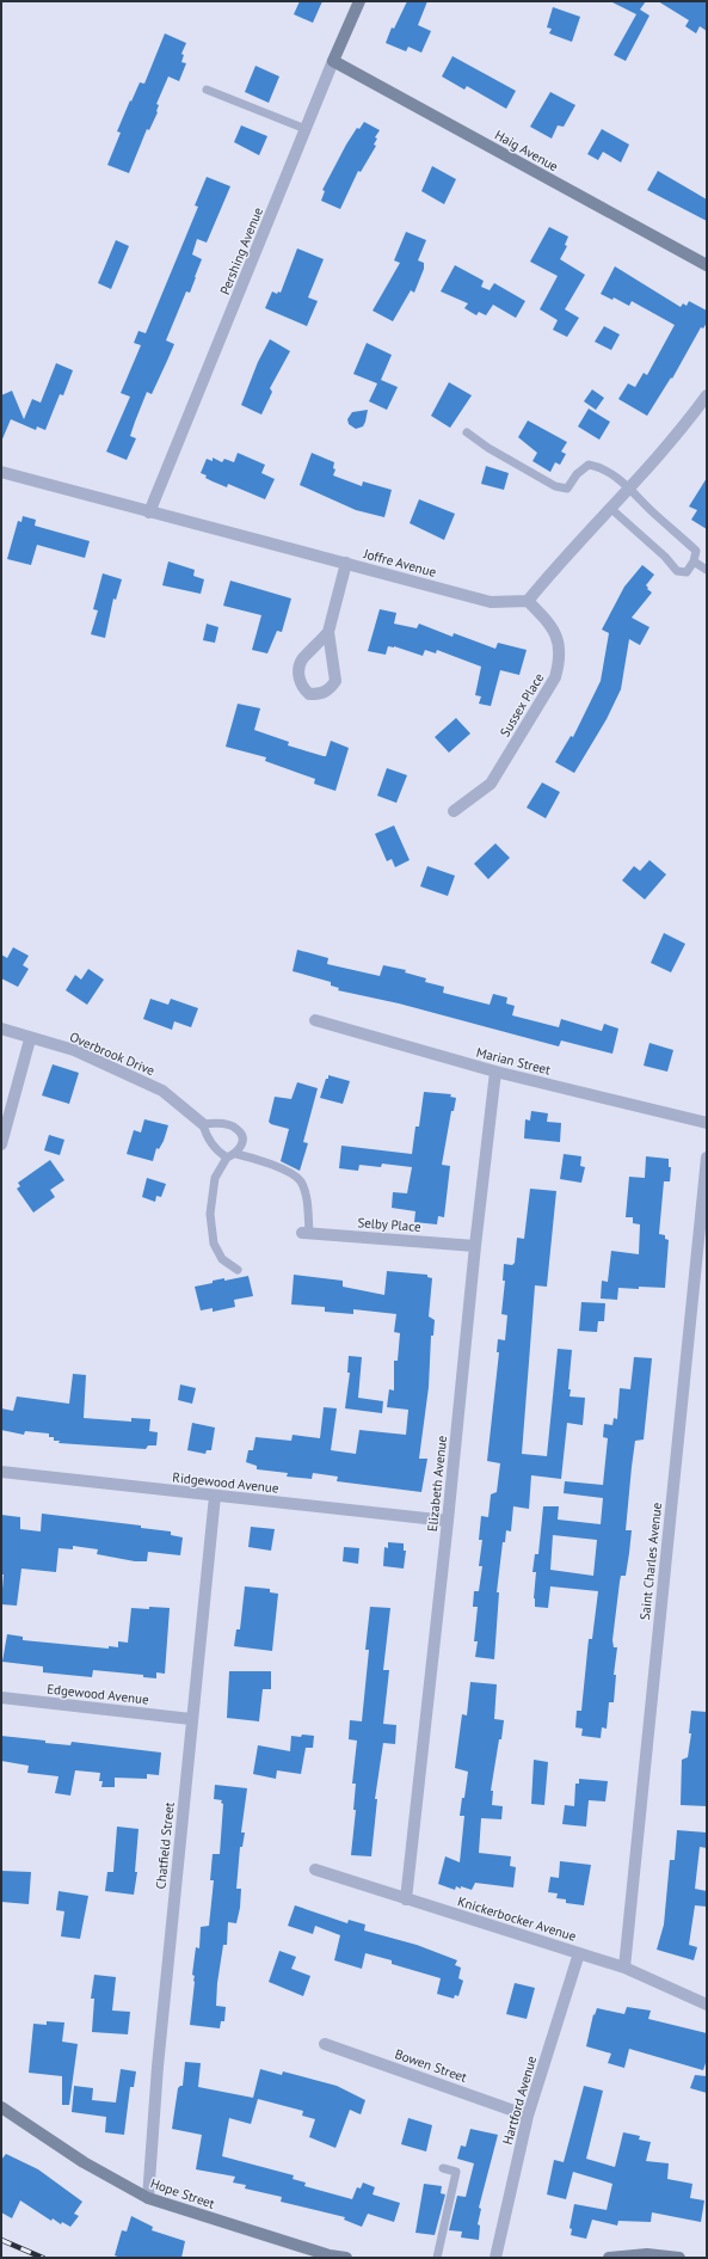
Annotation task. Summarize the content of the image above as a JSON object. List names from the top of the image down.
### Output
{
  "streets": {
    "street": [
      "Haig Avenue",
      "Pershing Avenue",
      "Joffre Avenue",
      "Sussex Place",
      "Overbrook Drive",
      "Marian Street",
      "Selby Place",
      "Ridgewood Avenue",
      "Elizabeth Avenue",
      "Saint Charles Avenue",
      "Edgewood Avenue",
      "Chatfield Street",
      "Knickerbocker Avenue",
      "Bowen Street",
      "Hartford Avenue",
      "Hope Street"
    ]
  },
  "crossings": [
    ["Haig Avenue", "Pershing Avenue"],
    ["Pershing Avenue", "Joffre Avenue"],
    ["Joffre Avenue", "Sussex Place"],
    ["Marian Street", "Elizabeth Avenue"],
    ["Selby Place", "Elizabeth Avenue"],
    ["Ridgewood Avenue", "Elizabeth Avenue"],
    ["Ridgewood Avenue", "Chatfield Street"],
    ["Elizabeth Avenue", "Knickerbocker Avenue"],
    ["Saint Charles Avenue", "Knickerbocker Avenue"],
    ["Edgewood Avenue", "Chatfield Street"],
    ["Chatfield Street", "Hope Street"],
    ["Knickerbocker Avenue", "Hartford Avenue"],
    ["Bowen Street", "Hartford Avenue"]
  ]
}
